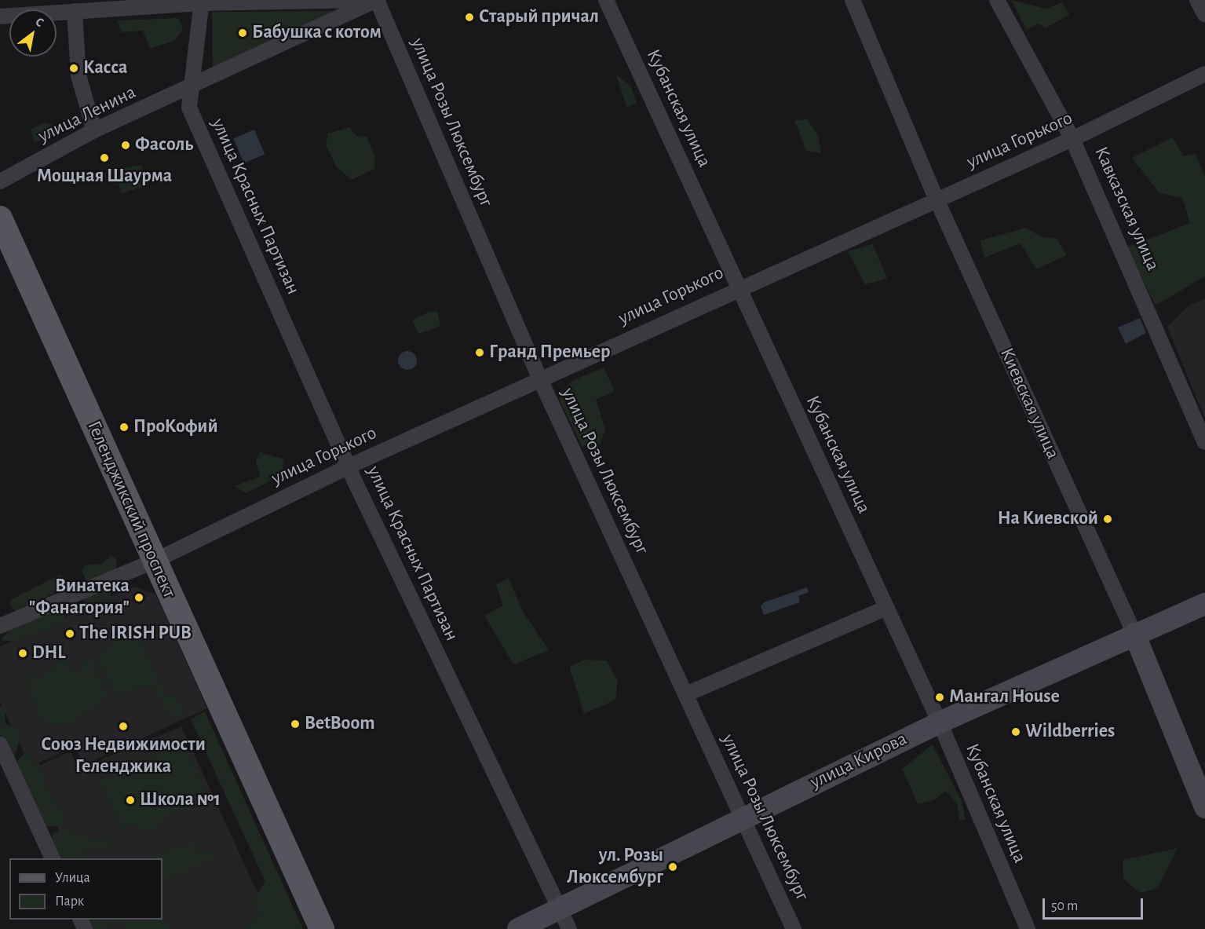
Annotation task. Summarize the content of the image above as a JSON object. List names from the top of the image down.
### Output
{
  "streets": {
    "main road": ["Киевская улица", "Геленджикский проспект", "улица Кирова"],
    "street": [
      "Кубанская улица",
      "улица Ленина",
      "улица Розы Люксембург",
      "улица Горького",
      "улица Красных Партизан",
      "Кавказская улица"
    ]
  },
  "crossings": [
    ["Кубанская улица", "улица Горького"],
    ["Кубанская улица", "улица Кирова"],
    ["улица Ленина", "улица Розы Люксембург"],
    ["улица Ленина", "улица Красных Партизан"],
    ["улица Розы Люксембург", "улица Горького"],
    ["улица Розы Люксембург", "улица Кирова"],
    ["улица Горького", "улица Красных Партизан"],
    ["улица Горького", "Кавказская улица"],
    ["улица Горького", "Киевская улица"],
    ["улица Горького", "Геленджикский проспект"],
    ["улица Красных Партизан", "улица Кирова"],
    ["Киевская улица", "улица Кирова"]
  ],
  "places": [
    "Старый причал",
    "Бабушка с котом",
    "Касса",
    "Фасоль",
    "Мощная Шаурма",
    "Гранд Премьер",
    "ПроКофий",
    "На Киевской",
    "Винатека \"Фанагория\"",
    "The IRISH PUB",
    "DHL",
    "Мангал House",
    "BetBoom",
    "Союз Недвижимости Геленджика",
    "Wildberries",
    "Школа №1",
    "ул. Розы Люксембург"
  ],
  "legend": ["Улица", "Парк"],
  "scale_bar": "50 m",
  "north": "top right"
}
